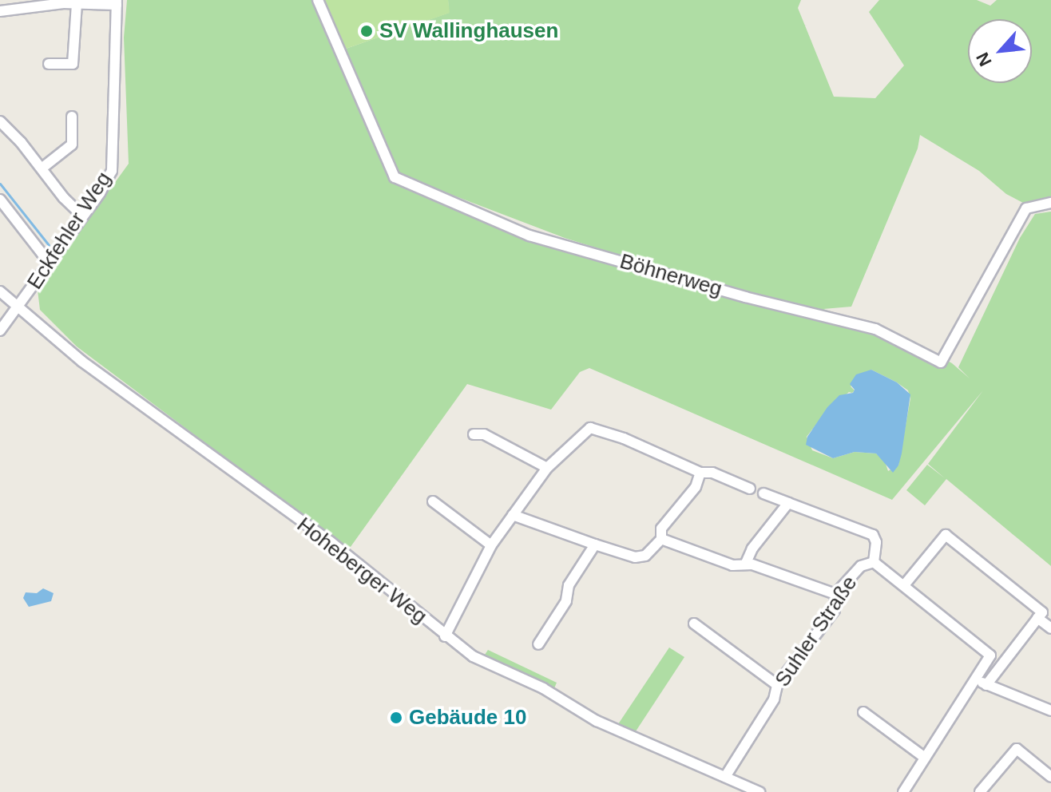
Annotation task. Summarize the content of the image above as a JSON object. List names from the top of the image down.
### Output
{
  "streets": {
    "street": [
      "Eckfehler Weg",
      "Böhnerweg",
      "Hoheberger Weg",
      "Suhler Straße"
    ]
  },
  "crossings": [
    ["Eckfehler Weg", "Hoheberger Weg"],
    ["Hoheberger Weg", "Suhler Straße"]
  ],
  "places": ["SV Wallinghausen", "Gebäude 10"],
  "north": "bottom left"
}
